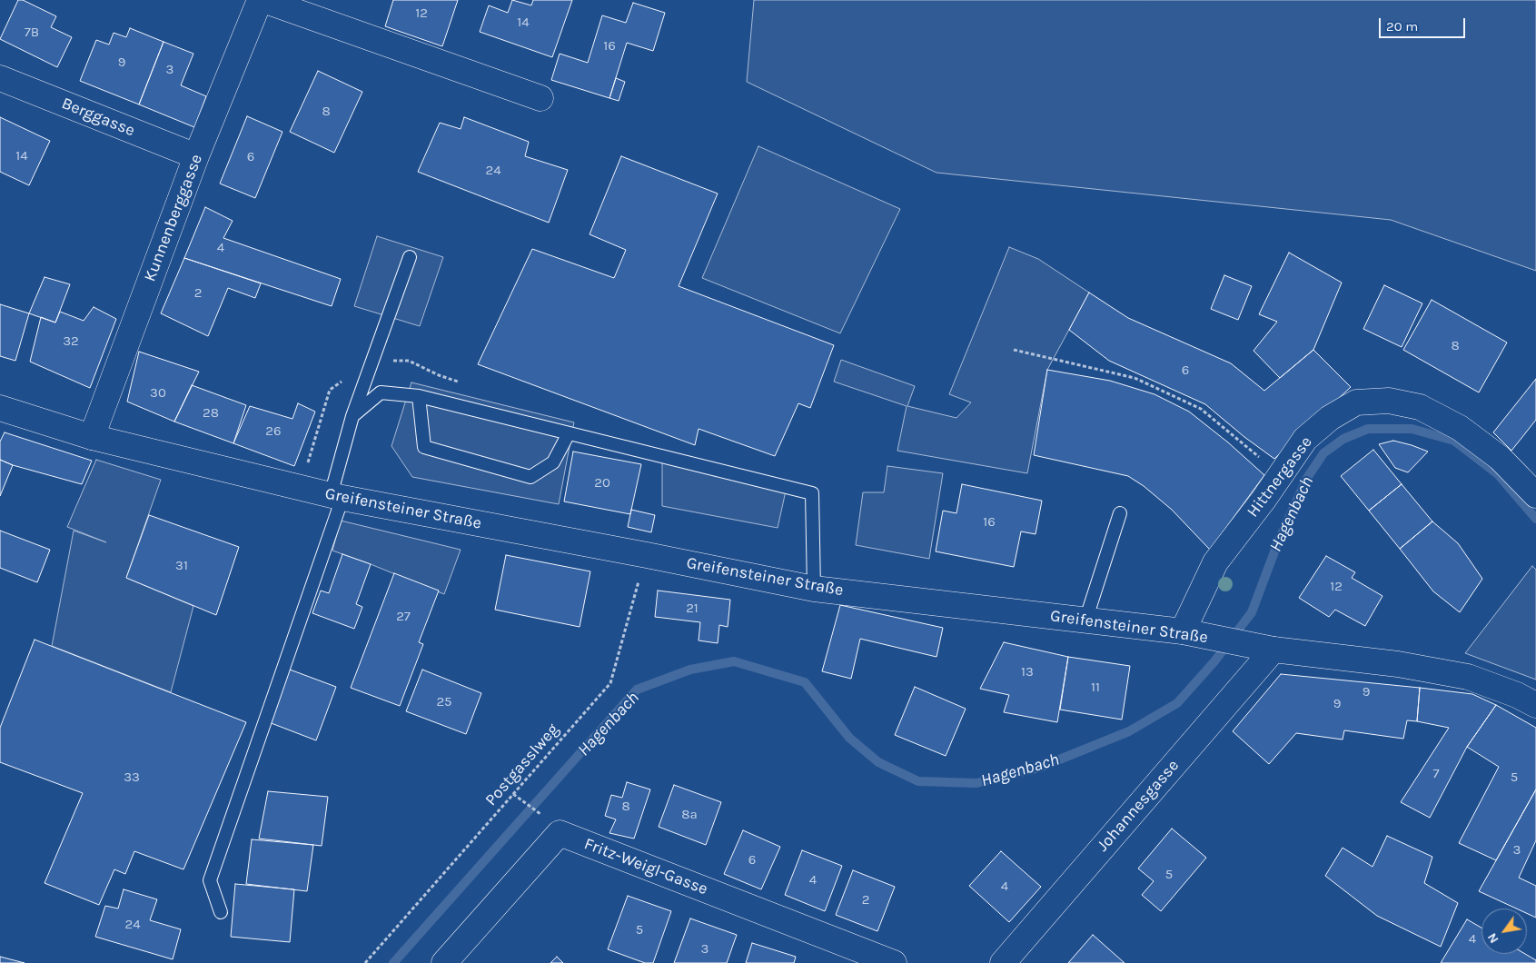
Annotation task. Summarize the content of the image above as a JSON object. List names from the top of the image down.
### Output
{
  "streets": {
    "street": [
      "Berggasse",
      "Kunnenberggasse",
      "Hittnergasse",
      "Greifensteiner Straße",
      "Johannesgasse",
      "Fritz-Weigl-Gasse"
    ],
    "path": ["Postgasslweg"]
  },
  "crossings": [
    ["Berggasse", "Kunnenberggasse"],
    ["Kunnenberggasse", "Greifensteiner Straße"],
    ["Hittnergasse", "Greifensteiner Straße"],
    ["Greifensteiner Straße", "Postgasslweg"],
    ["Greifensteiner Straße", "Johannesgasse"]
  ],
  "water": ["Hagenbach"],
  "house_numbers": [
    "12",
    "14",
    "7B",
    "16",
    "9",
    "3",
    "8",
    "14",
    "6",
    "24",
    "4",
    "2",
    "32",
    "8",
    "6",
    "30",
    "28",
    "26",
    "20",
    "16",
    "31",
    "12",
    "21",
    "27",
    "13",
    "11",
    "9",
    "25",
    "9",
    "7",
    "33",
    "5",
    "8",
    "8a",
    "3",
    "6",
    "5",
    "4",
    "4",
    "2",
    "24",
    "5",
    "4",
    "3"
  ],
  "scale_bar": "20 m",
  "north": "bottom left"
}
